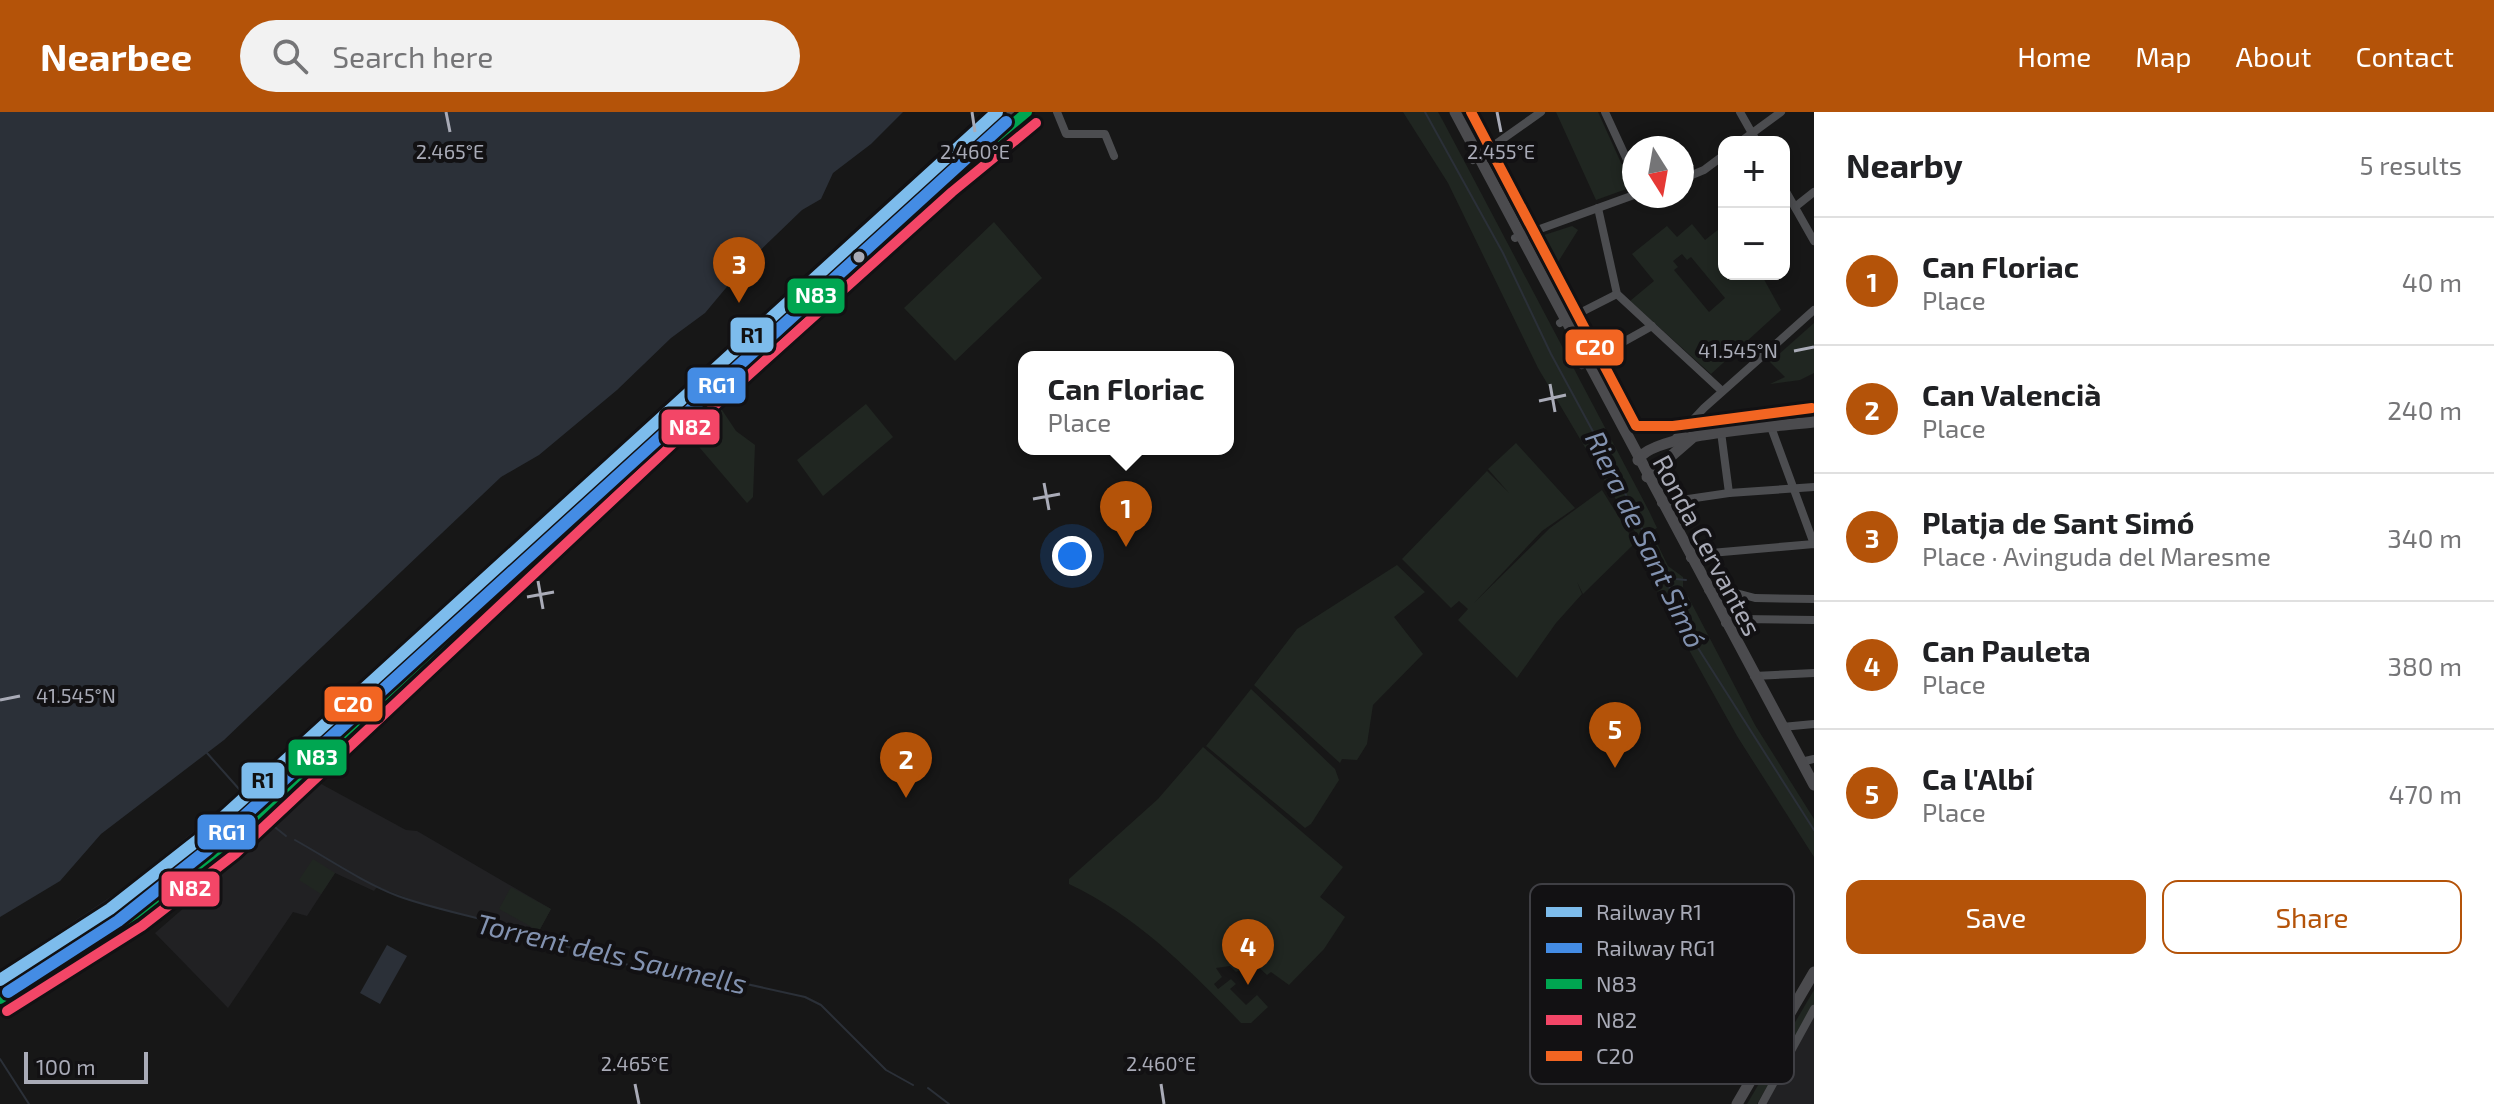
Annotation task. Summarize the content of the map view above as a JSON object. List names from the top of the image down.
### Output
{
  "streets": {
    "street": ["Ronda Cervantes"]
  },
  "water": ["Riera de Sant Simó", "Torrent dels Saumells"],
  "lines": [
    "rail line R1",
    "transit line N83",
    "transit line C20",
    "rail line RG1",
    "transit line N82"
  ],
  "legend": [
    "Railway R1",
    "Railway RG1",
    "N83",
    "N82",
    "C20"
  ],
  "scale_bar": "100 m",
  "north": "bottom",
  "page": {
    "header": "Nearbee",
    "search": "Search here",
    "nav": [
      "Home",
      "Map",
      "About",
      "Contact"
    ],
    "heading": ["Nearby", "5 results"],
    "map_buttons": ["+", "−"],
    "list": [
      {
        "mark": "1",
        "name": "Can Floriac",
        "note": "Place",
        "value": "40 m"
      },
      {
        "mark": "2",
        "name": "Can Valencià",
        "note": "Place",
        "value": "240 m"
      },
      {
        "mark": "3",
        "name": "Platja de Sant Simó",
        "note": "Place · Avinguda del Maresme",
        "value": "340 m"
      },
      {
        "mark": "4",
        "name": "Can Pauleta",
        "note": "Place",
        "value": "380 m"
      },
      {
        "mark": "5",
        "name": "Ca l'Albí",
        "note": "Place",
        "value": "470 m"
      }
    ],
    "pins": [
      "3",
      "1",
      "5",
      "2",
      "4"
    ],
    "popup": ["Can Floriac", "Place"],
    "buttons": ["Save", "Share"],
    "scale": "100 m"
  },
  "coordinates": [
    "2.465°E",
    "2.460°E",
    "2.455°E",
    "41.545°N"
  ]
}
